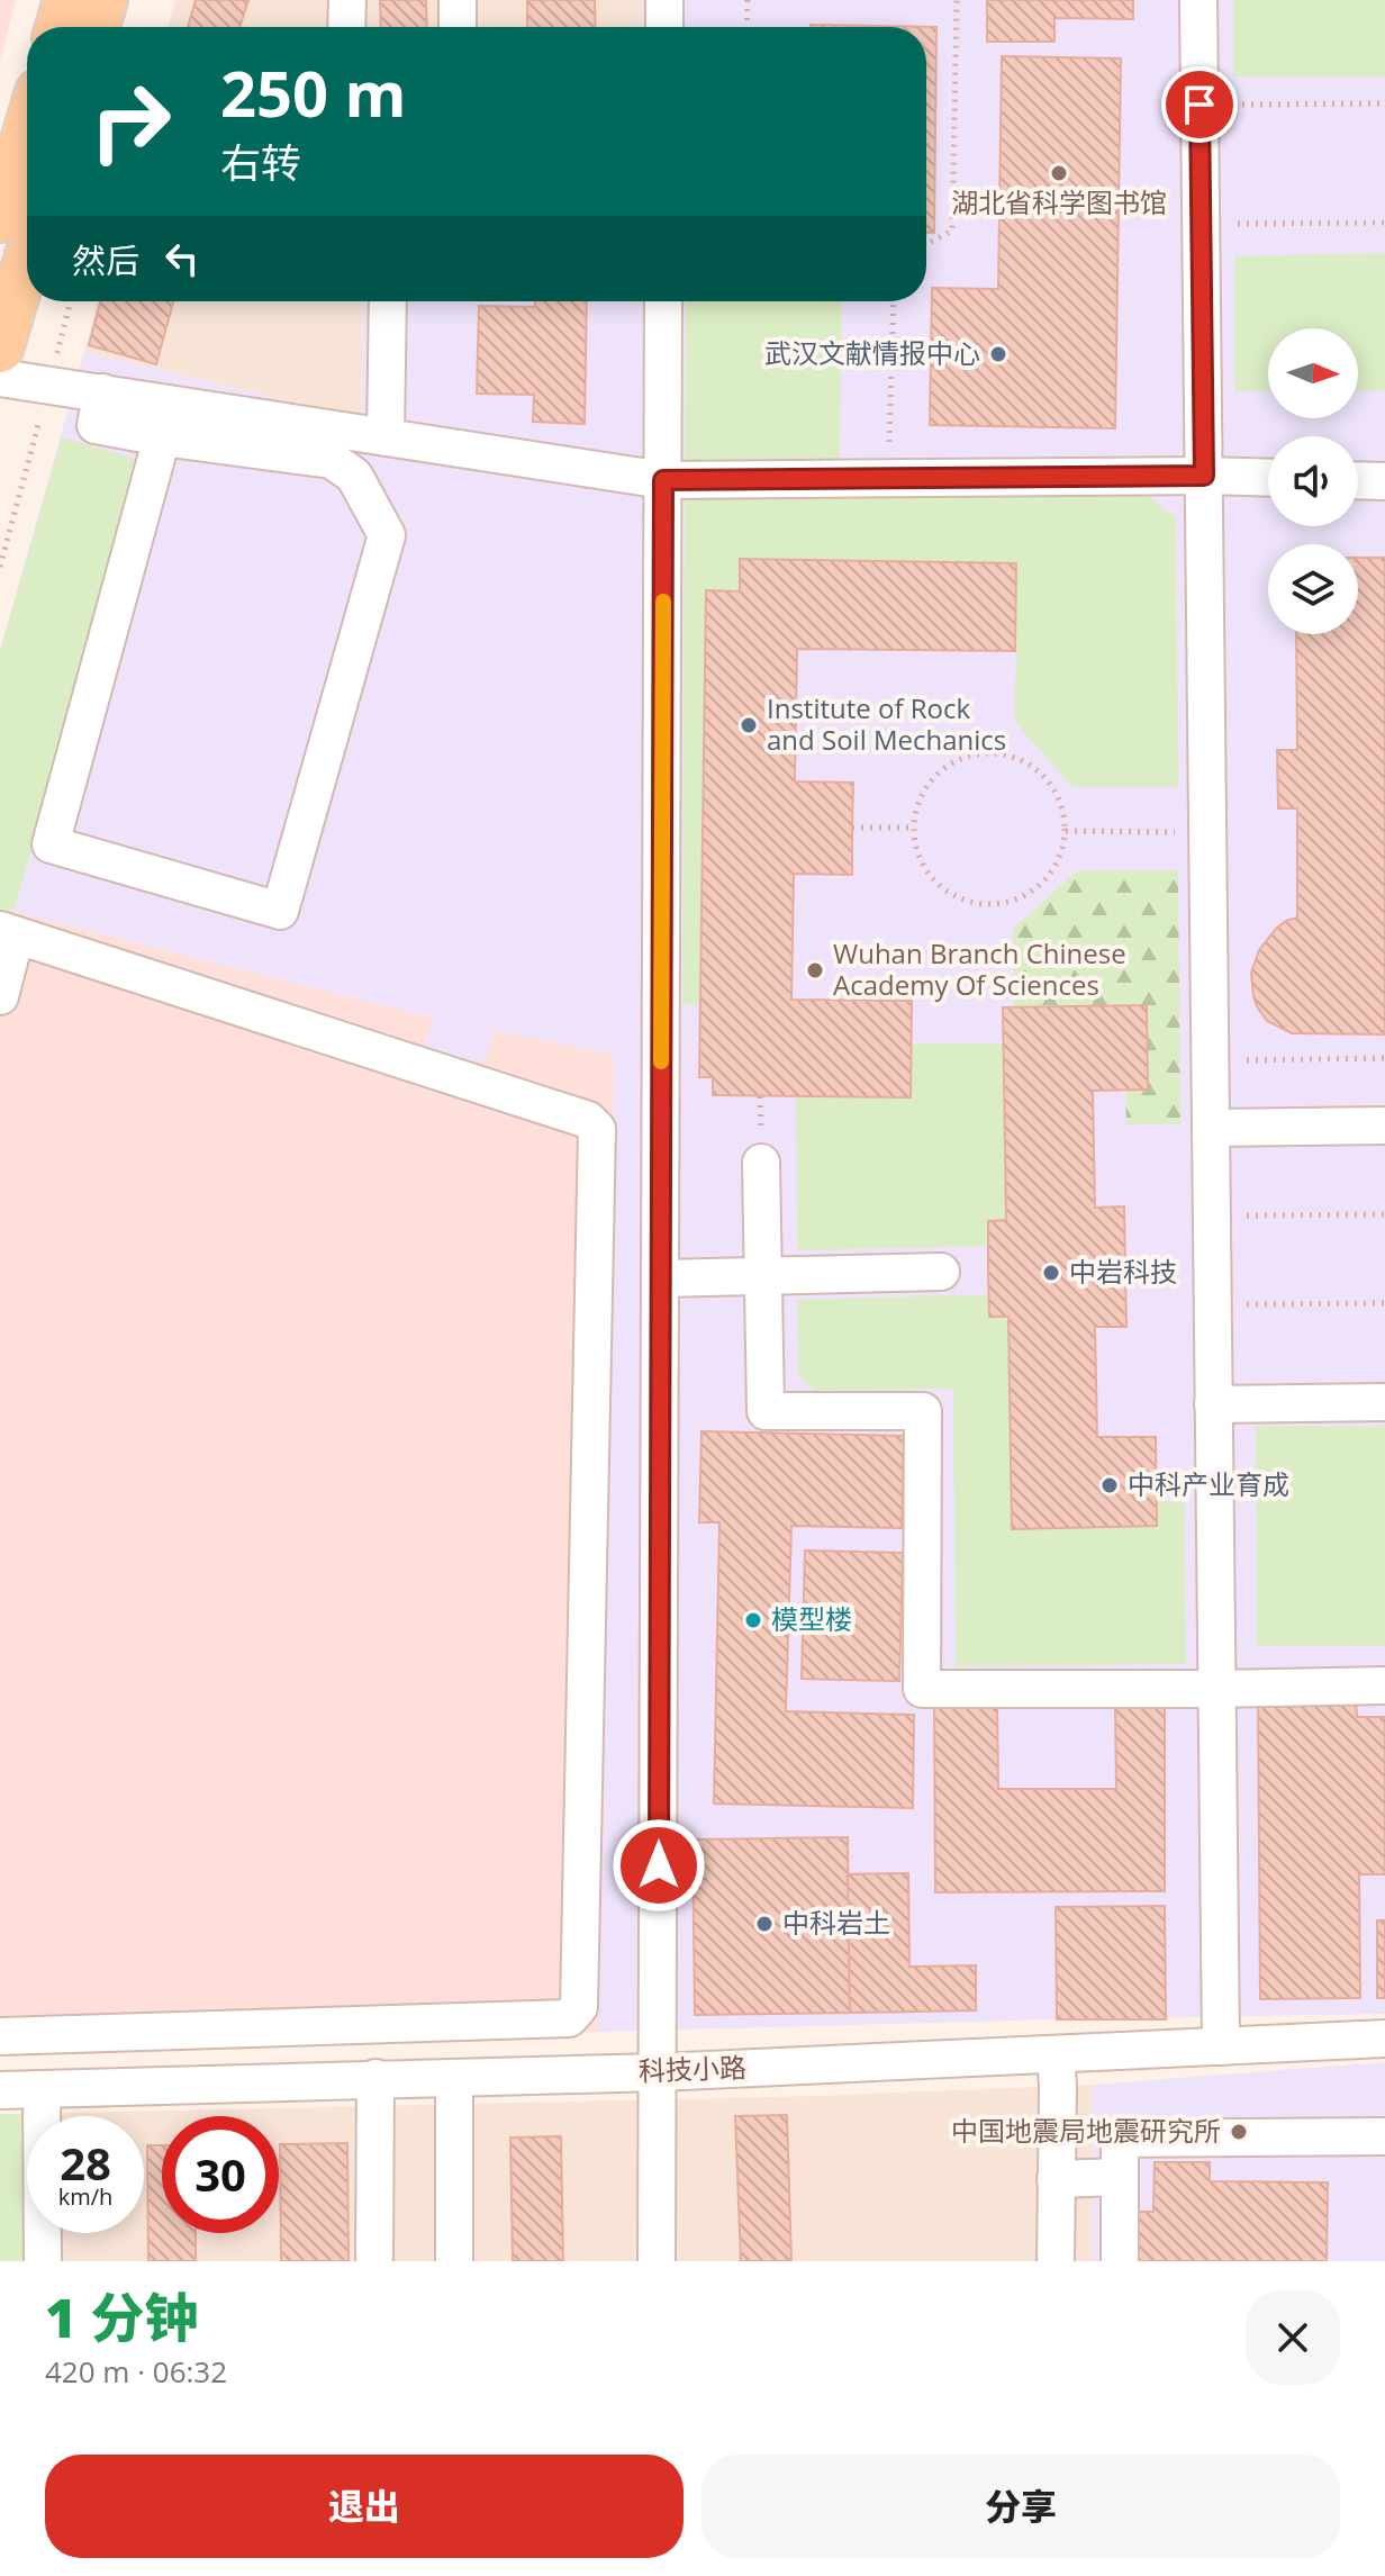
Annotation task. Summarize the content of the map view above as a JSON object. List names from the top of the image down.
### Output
{
  "streets": {
    "street": ["科技小路"]
  },
  "places": [
    "湖北省科学图书馆",
    "武汉文献情报中心",
    "Institute of Rock and Soil Mechanics",
    "Wuhan Branch Chinese Academy Of Sciences",
    "中岩科技",
    "中科产业育成",
    "模型楼",
    "中科岩土",
    "中国地震局地震研究所"
  ],
  "north": "right",
  "page": {
    "turn": ["250 m", "右转"],
    "then": "然后",
    "speed": "28 km/h",
    "limit": "30",
    "heading": ["1 分钟", "420 m · 06:32"],
    "buttons": ["退出", "分享"]
  }
}
